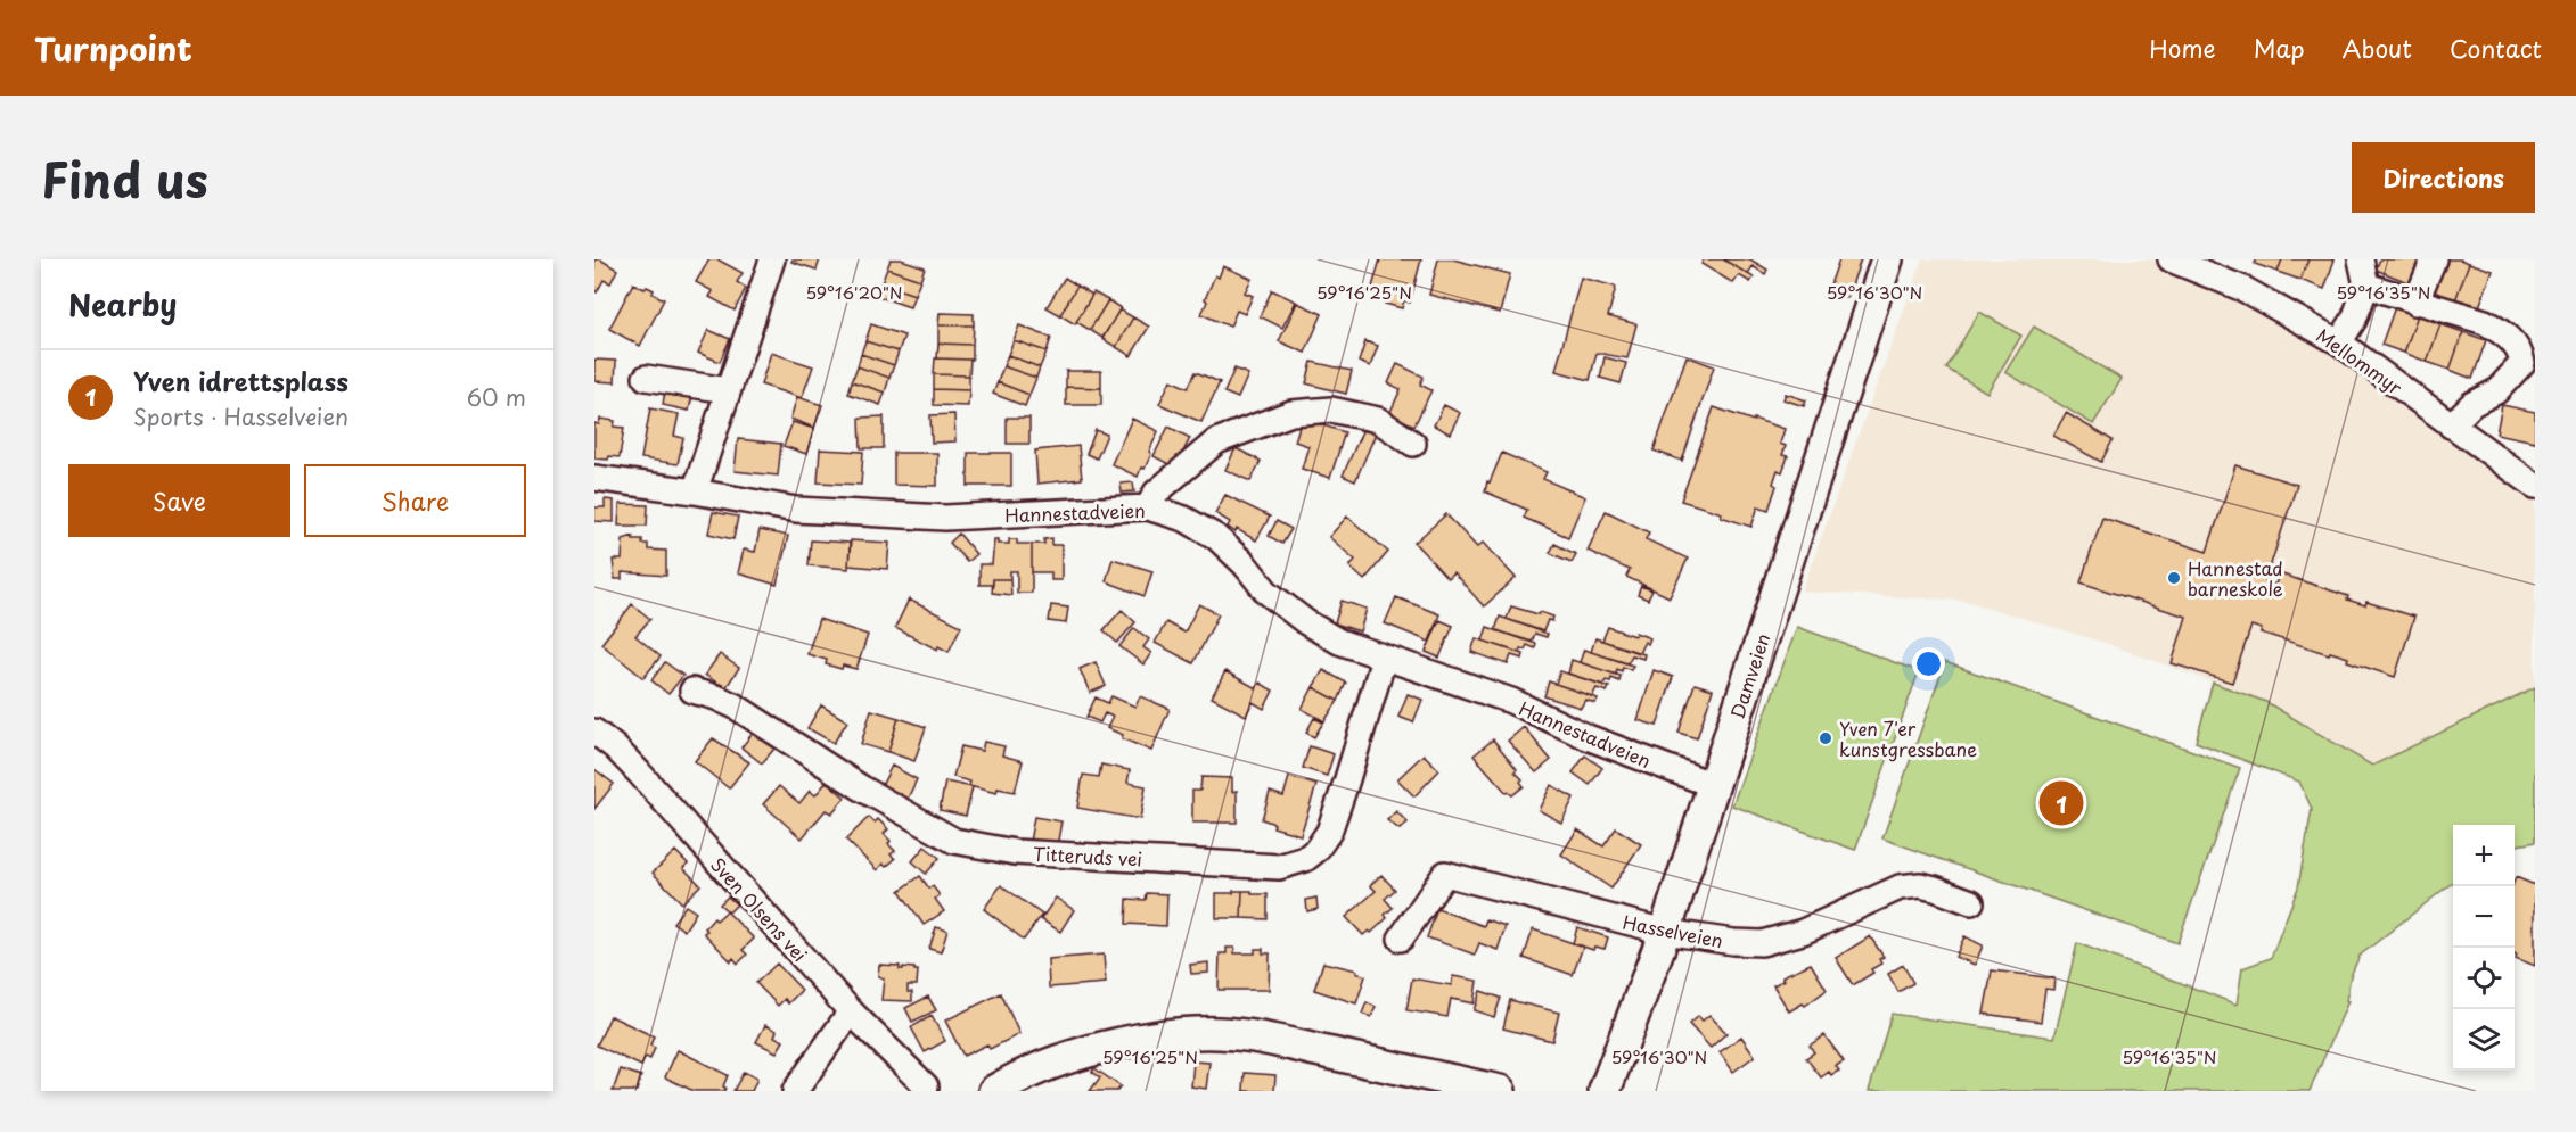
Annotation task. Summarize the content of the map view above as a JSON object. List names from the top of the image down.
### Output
{
  "streets": {
    "street": [
      "Mellommyr",
      "Hannestadveien",
      "Damveien",
      "Titteruds vei",
      "Sven Olsens vei",
      "Hasselveien"
    ]
  },
  "crossings": [
    ["Hannestadveien", "Damveien"],
    ["Hannestadveien", "Titteruds vei"],
    ["Damveien", "Hasselveien"]
  ],
  "places": ["Hannestad barneskole", "Yven 7'er kunstgressbane"],
  "page": {
    "header": "Turnpoint",
    "nav": [
      "Home",
      "Map",
      "About",
      "Contact"
    ],
    "title": "Find us",
    "buttons": [
      "Directions",
      ["Save", "Share"]
    ],
    "heading": "Nearby",
    "list": [
      {
        "mark": "1",
        "name": "Yven idrettsplass",
        "note": "Sports · Hasselveien",
        "value": "60 m"
      }
    ],
    "pins": "1",
    "map_buttons": ["+", "−"]
  },
  "coordinates": [
    "59°16'20\"N",
    "59°16'25\"N",
    "59°16'30\"N",
    "59°16'35\"N"
  ]
}
